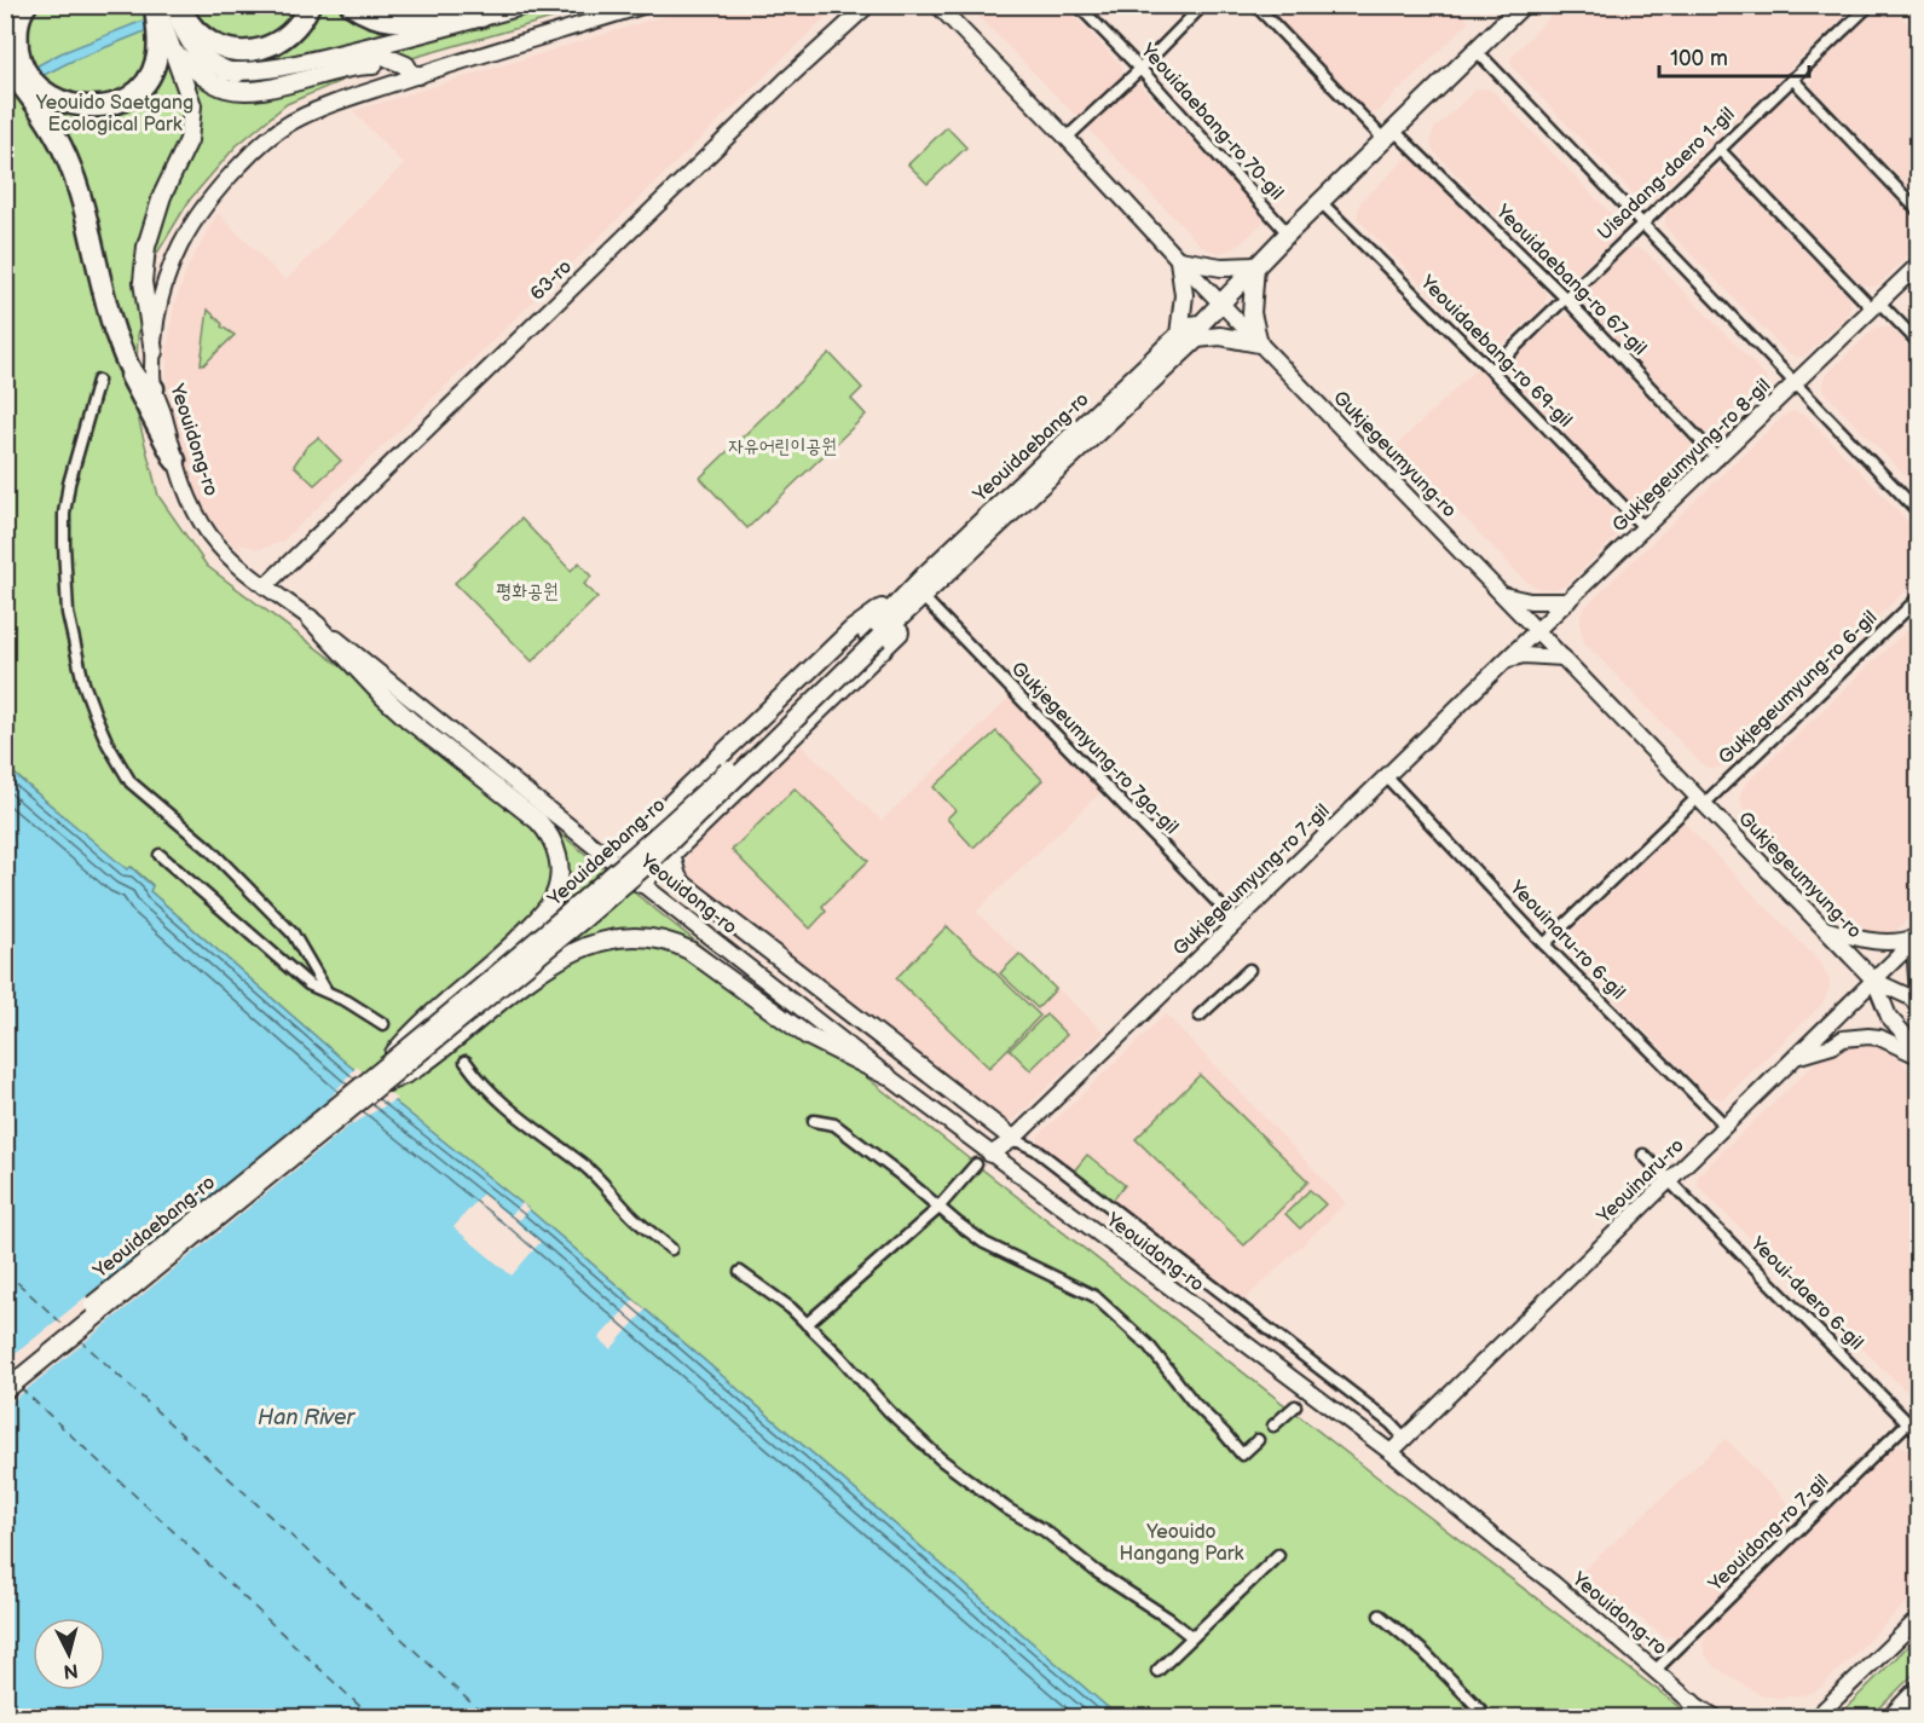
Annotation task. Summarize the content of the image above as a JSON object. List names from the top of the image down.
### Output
{
  "streets": {
    "main road": ["Yeouidaebang-ro"],
    "street": [
      "Yeouidaebang-ro 70-gil",
      "Uisadang-daero 1-gil",
      "63-ro",
      "Yeouidaebang-ro 67-gil",
      "Yeouidaebang-ro 69-gil",
      "Yeouidong-ro",
      "Gukjegeumyung-ro",
      "Gukjegeumyung-ro 8-gil",
      "Gukjegeumyung-ro 6-gil",
      "Gukjegeumyung-ro 7ga-gil",
      "Gukjegeumyung-ro 7-gil",
      "Yeouinaru-ro 6-gil",
      "Yeouinaru-ro",
      "Yeoui-daero 6-gil",
      "Yeouidong-ro 7-gil"
    ]
  },
  "crossings": [
    ["Yeouidaebang-ro 70-gil", "Yeouidaebang-ro"],
    ["Uisadang-daero 1-gil", "Yeouidaebang-ro 67-gil"],
    ["Uisadang-daero 1-gil", "Yeouidaebang-ro 69-gil"],
    ["63-ro", "Yeouidong-ro"],
    ["Yeouidaebang-ro 67-gil", "Yeouidaebang-ro"],
    ["Yeouidaebang-ro 67-gil", "Gukjegeumyung-ro 8-gil"],
    ["Yeouidaebang-ro 69-gil", "Yeouidaebang-ro"],
    ["Yeouidaebang-ro 69-gil", "Gukjegeumyung-ro 8-gil"],
    ["Yeouidong-ro", "Gukjegeumyung-ro 7-gil"],
    ["Yeouidong-ro", "Yeouinaru-ro"],
    ["Yeouidong-ro", "Yeouidong-ro 7-gil"],
    ["Yeouidaebang-ro", "Gukjegeumyung-ro"],
    ["Gukjegeumyung-ro", "Gukjegeumyung-ro 8-gil"],
    ["Gukjegeumyung-ro", "Gukjegeumyung-ro 6-gil"],
    ["Gukjegeumyung-ro", "Gukjegeumyung-ro 7-gil"],
    ["Gukjegeumyung-ro", "Yeouinaru-ro"],
    ["Gukjegeumyung-ro 8-gil", "Gukjegeumyung-ro 7-gil"],
    ["Gukjegeumyung-ro 7ga-gil", "Gukjegeumyung-ro 7-gil"],
    ["Gukjegeumyung-ro 7-gil", "Yeouinaru-ro 6-gil"],
    ["Yeouinaru-ro 6-gil", "Yeouinaru-ro"],
    ["Yeouinaru-ro", "Yeoui-daero 6-gil"],
    ["Yeoui-daero 6-gil", "Yeouidong-ro 7-gil"]
  ],
  "water": ["Han River"],
  "parks": [
    "Yeouido Saetgang Ecological Park",
    "자유어린이공원",
    "평화공원",
    "Yeouido Hangang Park"
  ],
  "scale_bar": "100 m",
  "north": "bottom"
}
